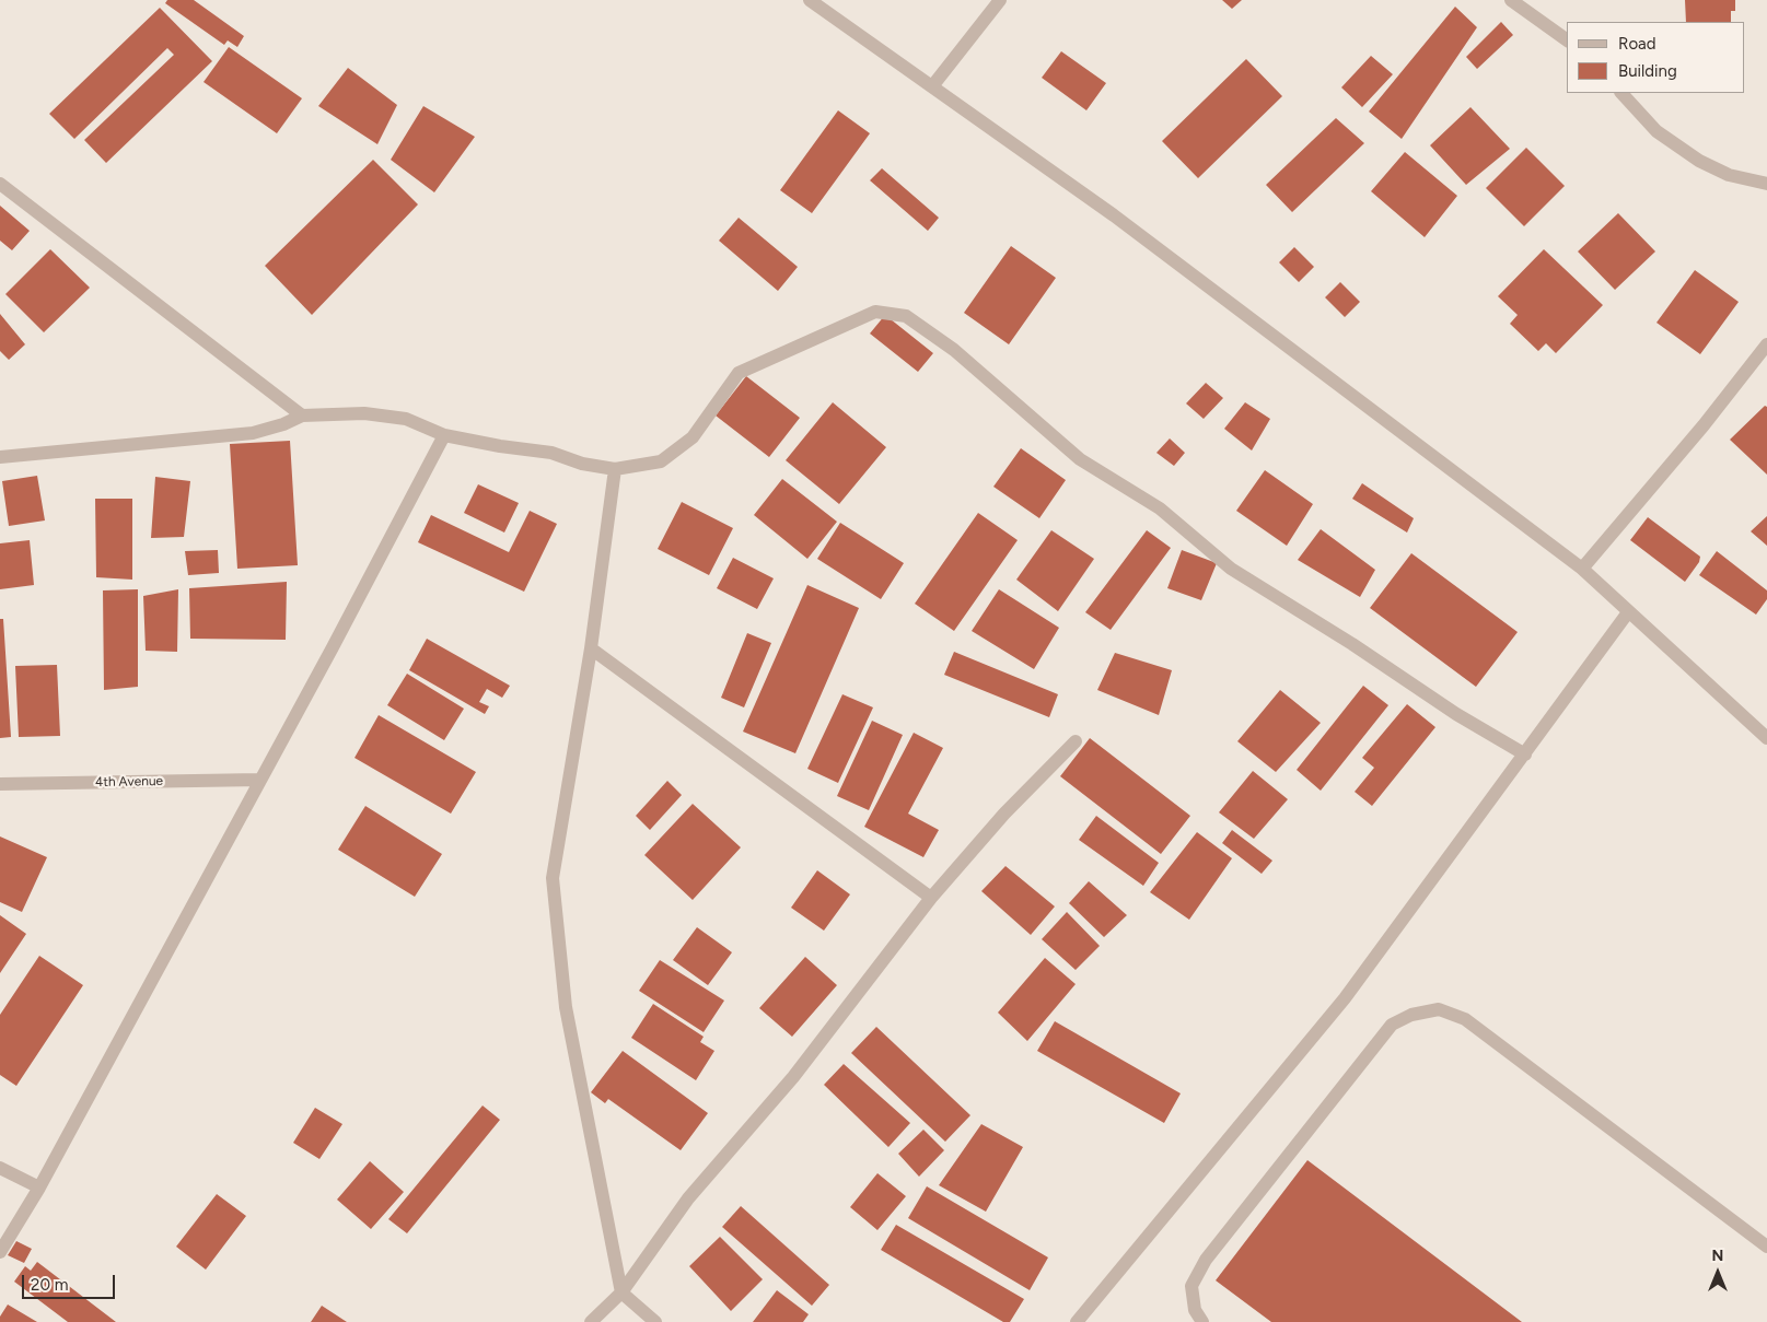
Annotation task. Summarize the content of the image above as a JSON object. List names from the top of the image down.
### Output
{
  "streets": {
    "street": ["4th Avenue"]
  },
  "legend": ["Road", "Building"],
  "scale_bar": "20 m",
  "north": "top"
}
